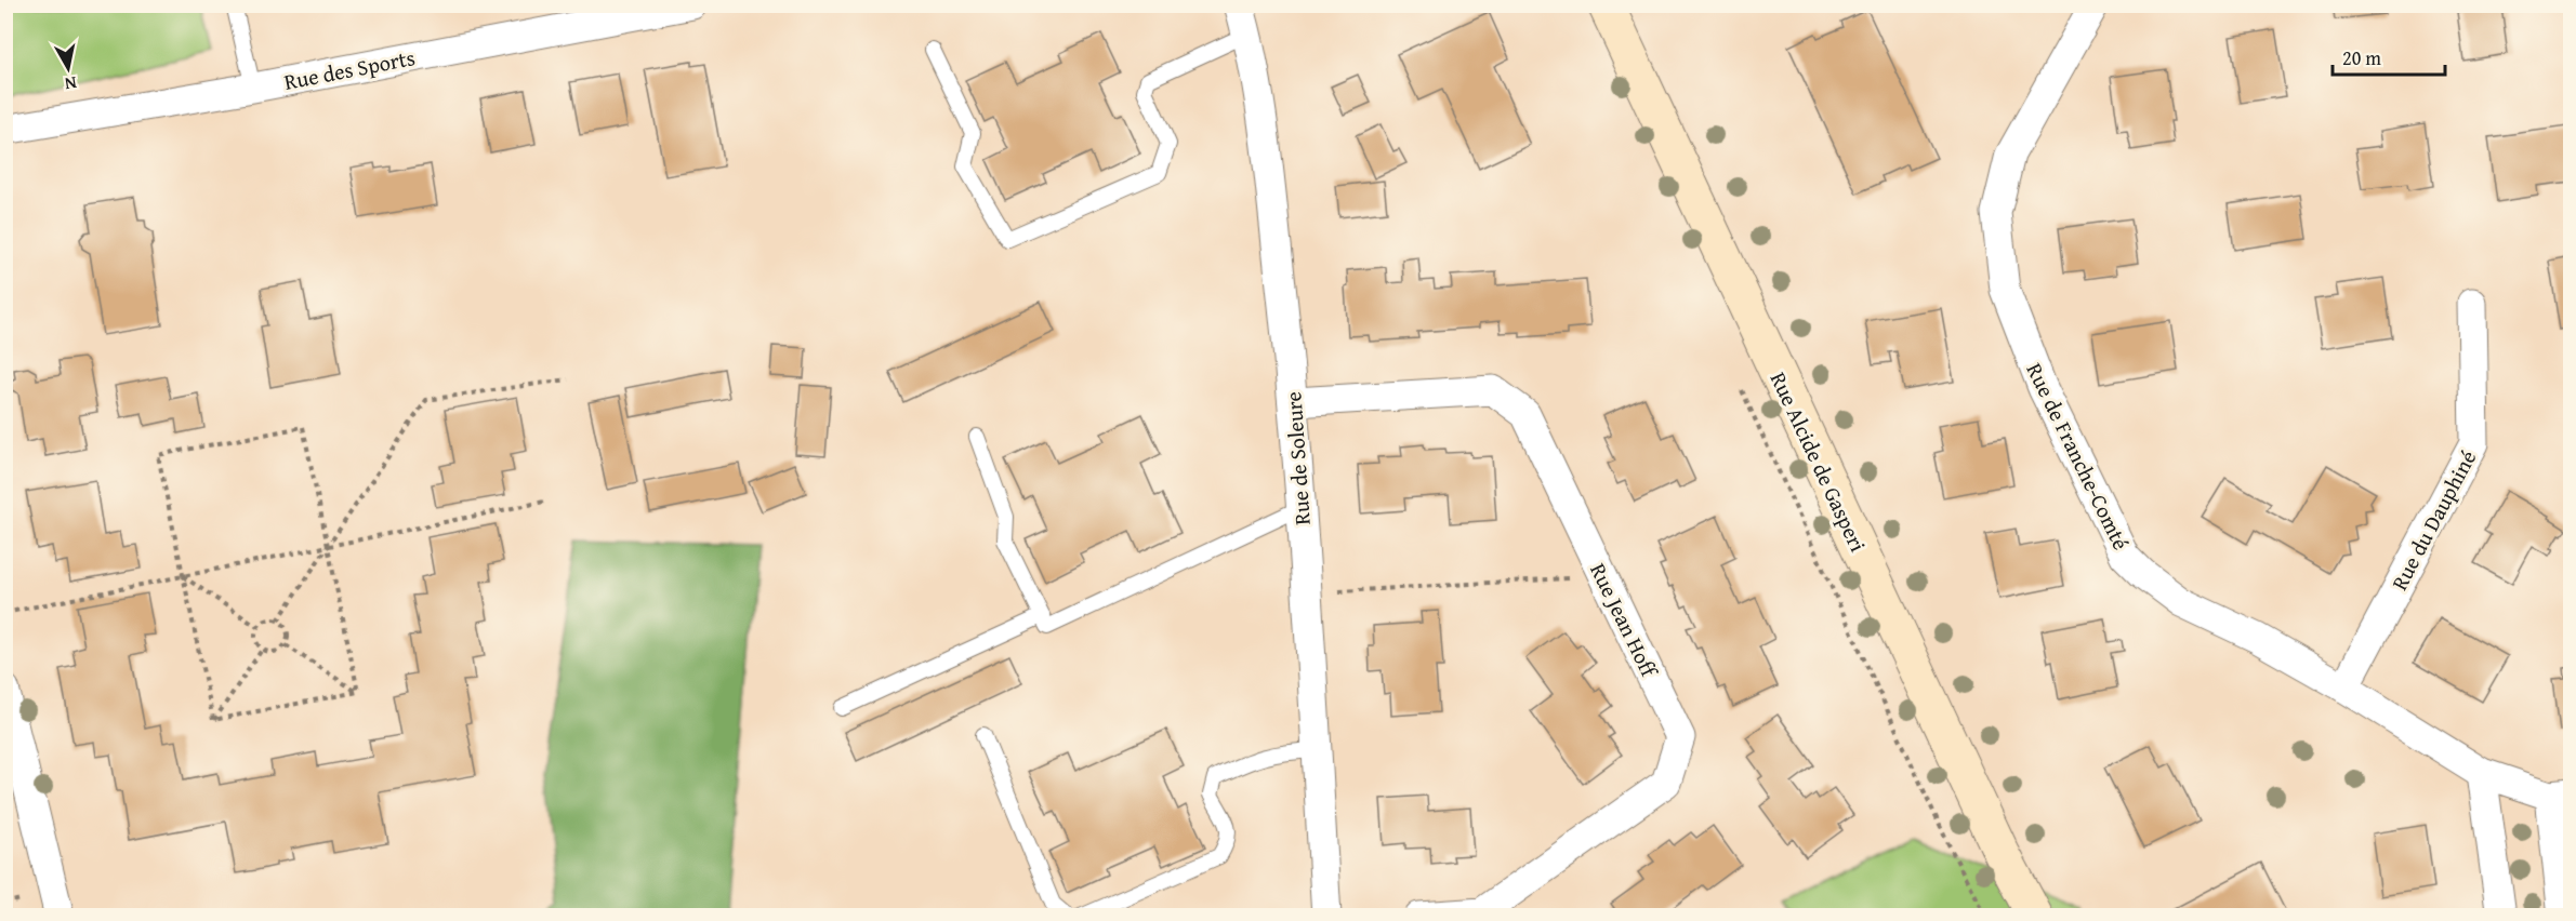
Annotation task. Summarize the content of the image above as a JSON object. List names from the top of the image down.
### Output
{
  "streets": {
    "main road": ["Rue Alcide de Gasperi"],
    "street": [
      "Rue des Sports",
      "Rue de Franche-Comté",
      "Rue de Soleure",
      "Rue du Dauphiné",
      "Rue Jean Hoff"
    ]
  },
  "crossings": [
    ["Rue de Franche-Comté", "Rue du Dauphiné"],
    ["Rue de Soleure", "Rue Jean Hoff"]
  ],
  "scale_bar": "20 m",
  "north": "bottom"
}
